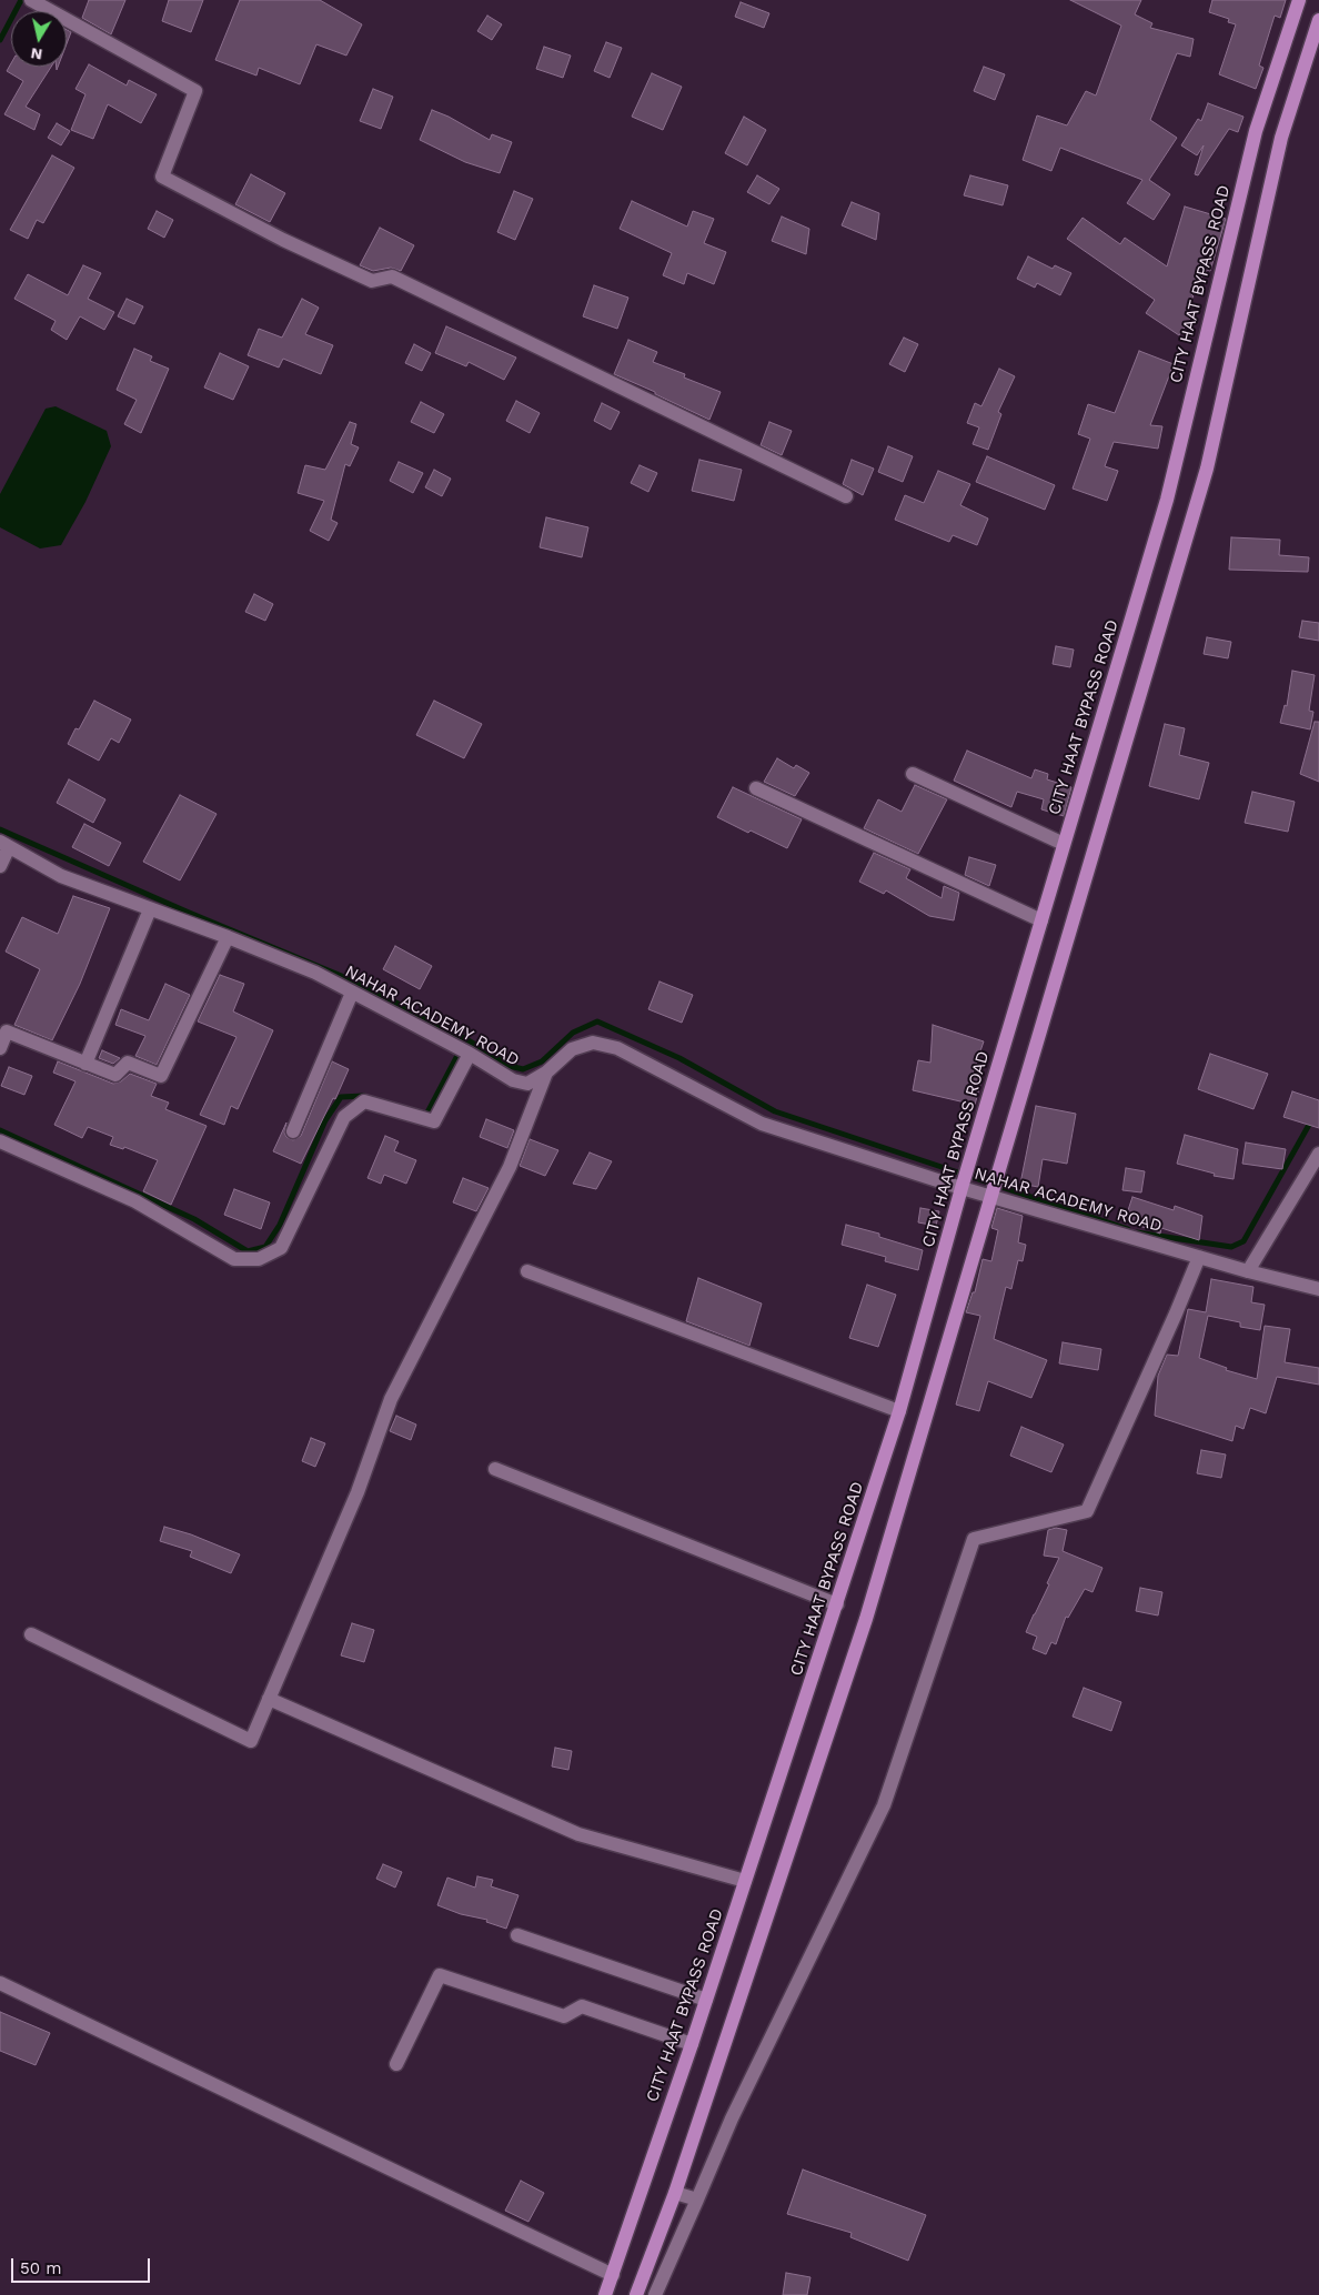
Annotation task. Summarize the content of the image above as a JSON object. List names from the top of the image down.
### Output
{
  "streets": {
    "main road": ["CITY HAAT BYPASS ROAD"],
    "street": ["NAHAR ACADEMY ROAD"]
  },
  "crossings": [
    ["CITY HAAT BYPASS ROAD", "NAHAR ACADEMY ROAD"]
  ],
  "scale_bar": "50 m",
  "north": "bottom"
}
